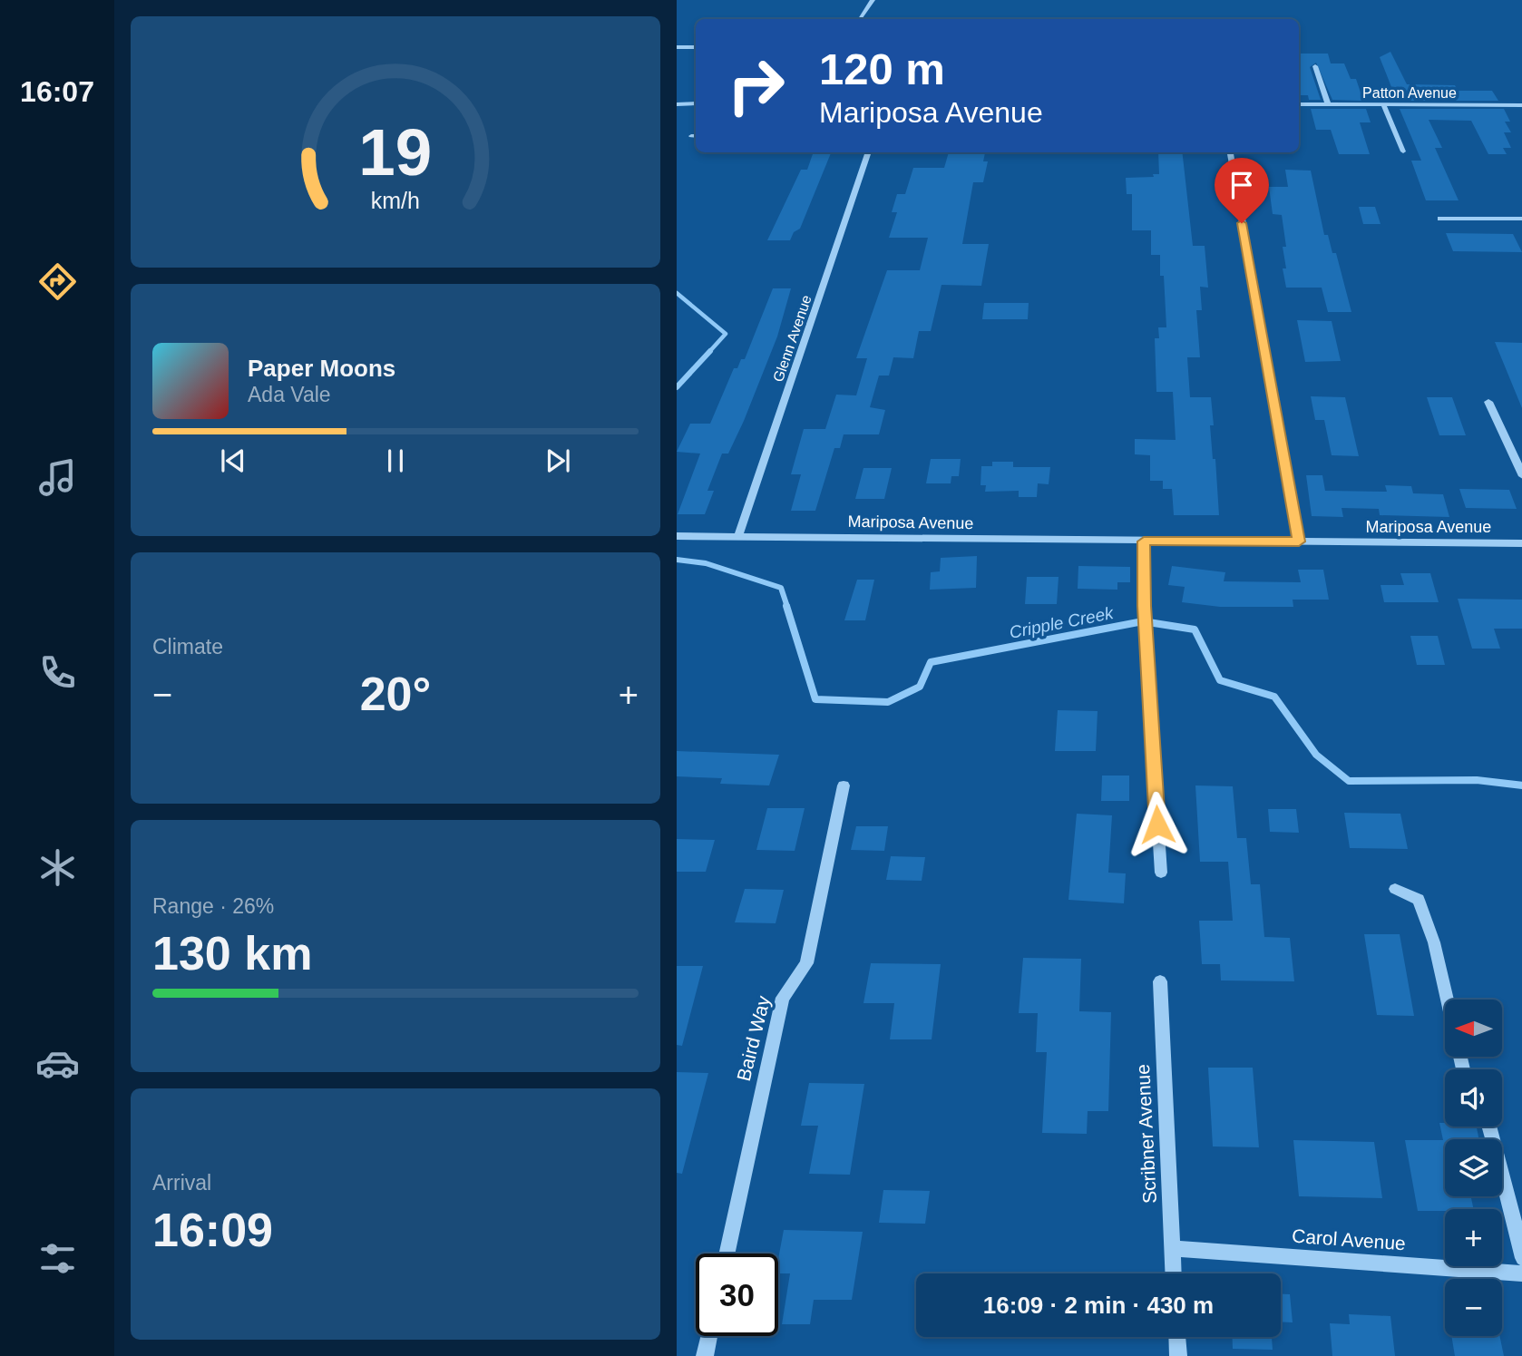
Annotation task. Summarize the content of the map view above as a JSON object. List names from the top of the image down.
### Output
{
  "streets": {
    "street": [
      "Patton Avenue",
      "Glenn Avenue",
      "Mariposa Avenue",
      "Baird Way",
      "Scribner Avenue",
      "Carol Avenue"
    ]
  },
  "crossings": [
    ["Glenn Avenue", "Mariposa Avenue"],
    ["Scribner Avenue", "Carol Avenue"]
  ],
  "water": ["Cripple Creek"],
  "north": "left",
  "page": {
    "tabs": "16:07",
    "turn": ["120 m", "Mariposa Avenue"],
    "song": ["Paper Moons", "Ada Vale"],
    "tile": [
      "Climate",
      ["Range · 26%", "130 km"],
      ["Arrival", "16:09"]
    ],
    "heat": ["−", "20°", "+"],
    "map_buttons": ["+", "−"],
    "limit": "30",
    "trip": "16:09 · 2 min · 430 m",
    "gauge": ["19", "km/h"]
  }
}
